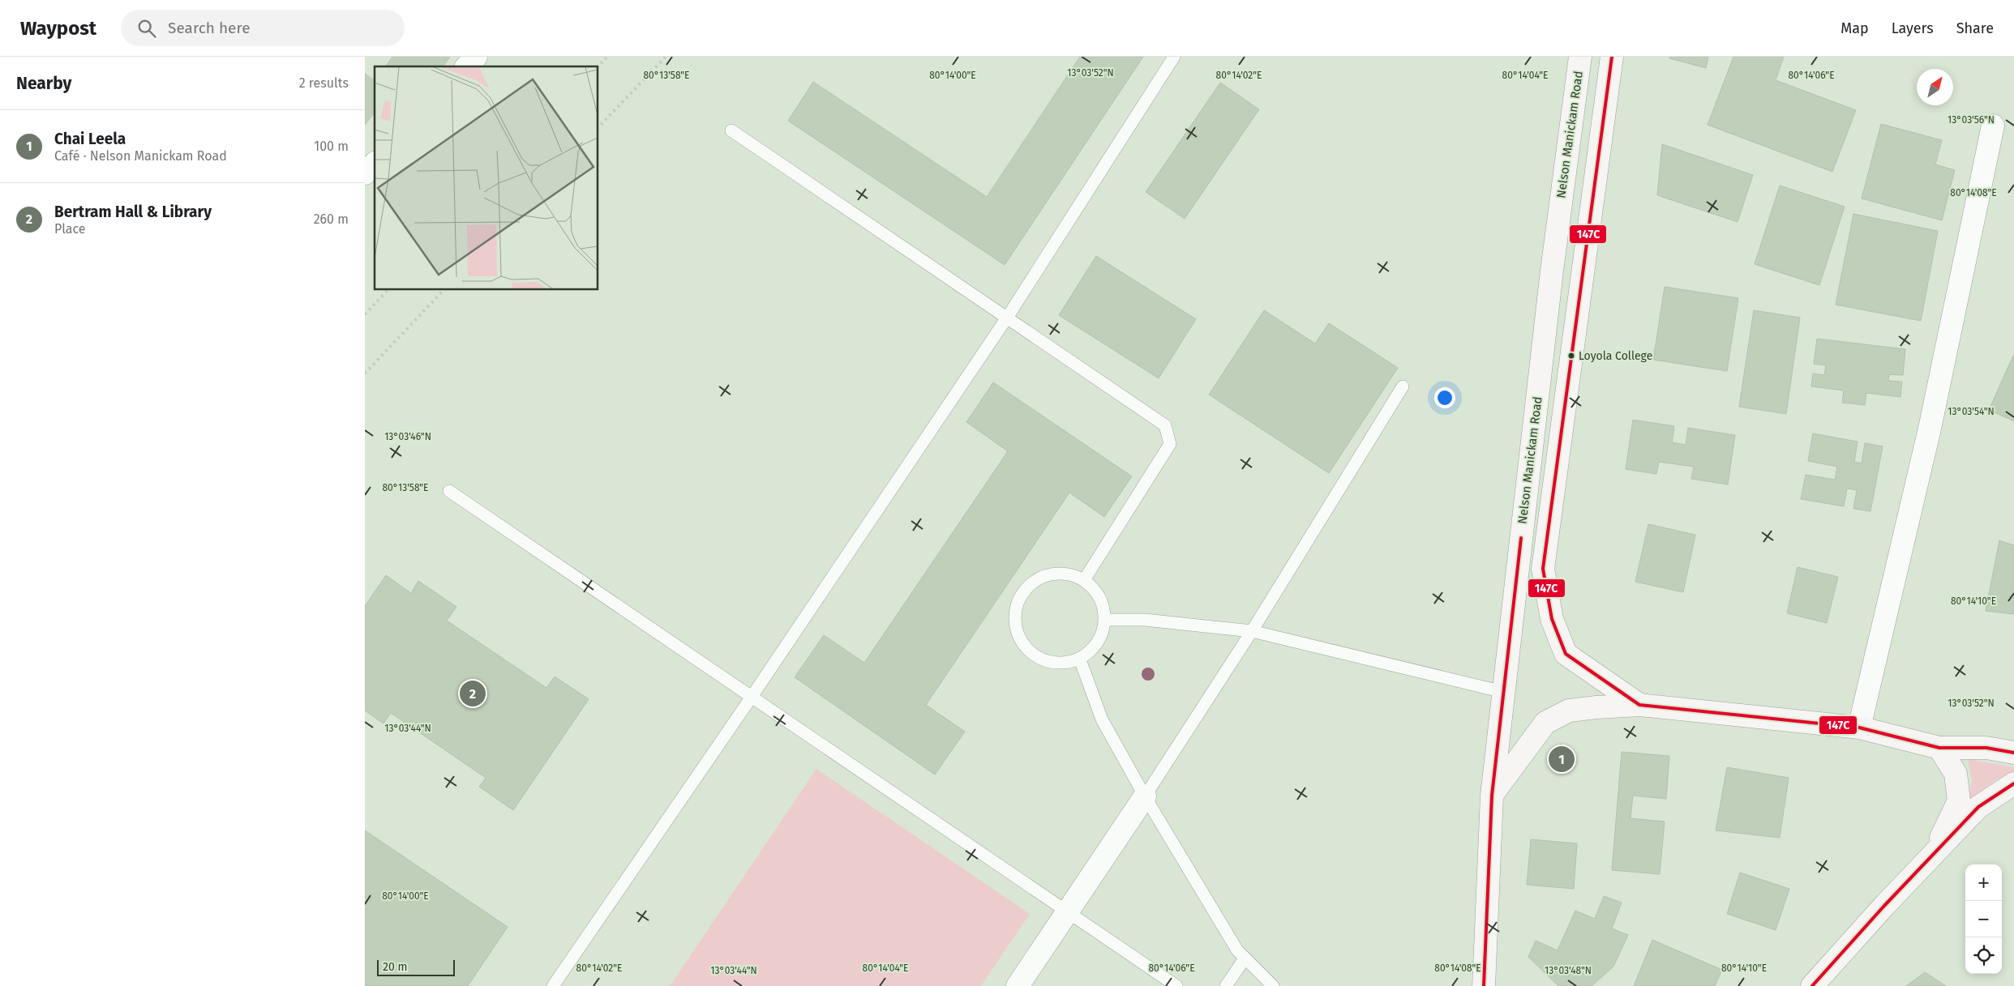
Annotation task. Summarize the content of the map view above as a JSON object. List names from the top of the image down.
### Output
{
  "streets": {
    "main road": ["Nelson Manickam Road"]
  },
  "places": ["Loyola College"],
  "lines": ["transit line 147C"],
  "scale_bar": "20 m",
  "north": "top right",
  "page": {
    "header": "Waypost",
    "search": "Search here",
    "nav": ["Map", "Layers", "Share"],
    "heading": ["Nearby", "2 results"],
    "list": [
      {
        "mark": "1",
        "name": "Chai Leela",
        "note": "Café · Nelson Manickam Road",
        "value": "100 m"
      },
      {
        "mark": "2",
        "name": "Bertram Hall & Library",
        "note": "Place",
        "value": "260 m"
      }
    ],
    "pins": ["2", "1"],
    "map_buttons": ["+", "−"],
    "scale": "20 m"
  },
  "coordinates": [
    "13°03'52\"N",
    "80°13'58\"E",
    "80°14'00\"E",
    "80°14'02\"E",
    "80°14'04\"E",
    "80°14'06\"E",
    "13°03'56\"N",
    "80°14'08\"E",
    "13°03'54\"N",
    "13°03'46\"N",
    "80°14'10\"E",
    "13°03'44\"N",
    "13°03'48\"N"
  ]
}
